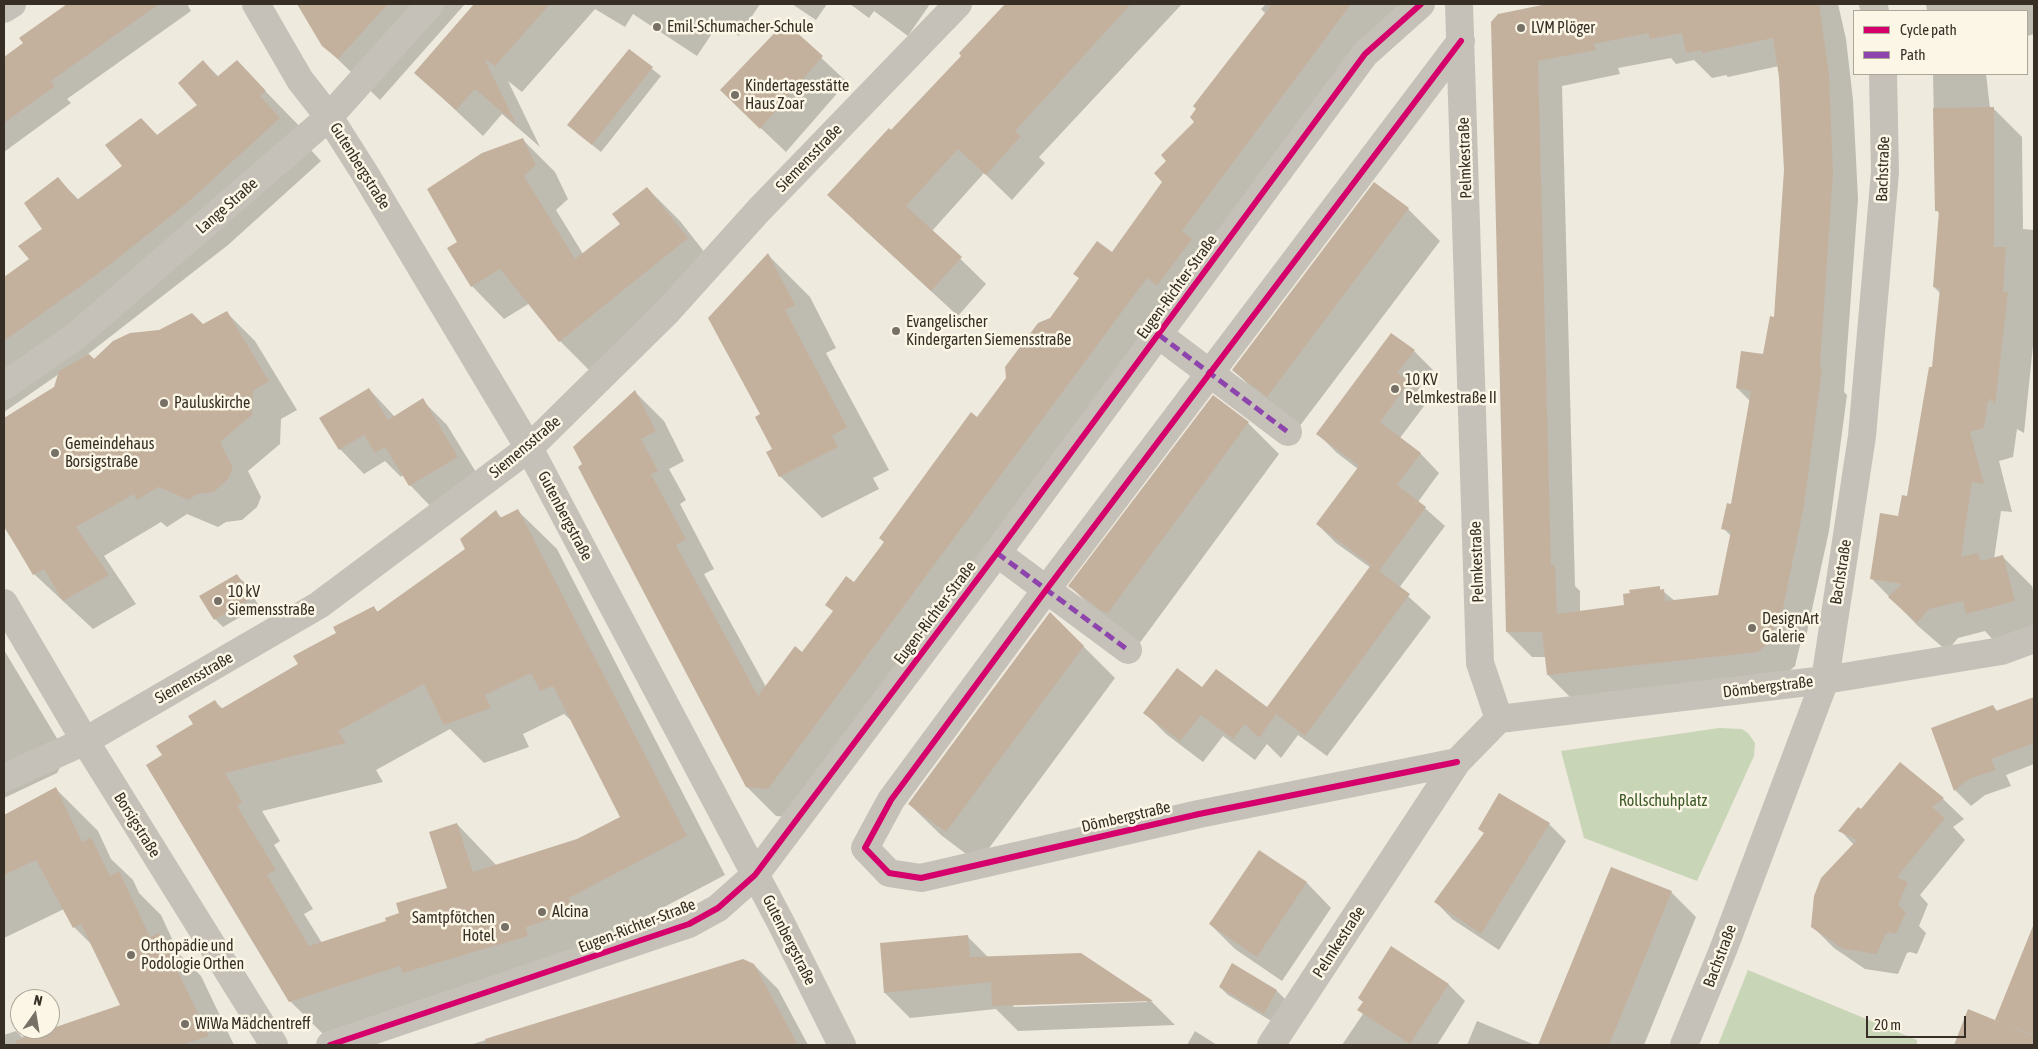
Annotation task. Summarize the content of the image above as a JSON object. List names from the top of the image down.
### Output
{
  "streets": {
    "street": [
      "Siemensstraße",
      "Pelmkestraße",
      "Gutenbergstraße",
      "Bachstraße",
      "Lange Straße",
      "Eugen-Richter-Straße",
      "Dömbergstraße",
      "Borsigstraße"
    ]
  },
  "crossings": [
    ["Siemensstraße", "Gutenbergstraße"],
    ["Siemensstraße", "Borsigstraße"],
    ["Pelmkestraße", "Dömbergstraße"],
    ["Gutenbergstraße", "Lange Straße"],
    ["Gutenbergstraße", "Eugen-Richter-Straße"],
    ["Bachstraße", "Dömbergstraße"],
    ["Eugen-Richter-Straße", "Dömbergstraße"]
  ],
  "parks": ["Rollschuhplatz"],
  "places": [
    "Emil-Schumacher-Schule",
    "LVM Plöger",
    "Kindertagesstätte Haus Zoar",
    "Evangelischer Kindergarten Siemensstraße",
    "10 KV Pelmkestraße II",
    "Pauluskirche",
    "Gemeindehaus Borsigstraße",
    "10 kV Siemensstraße",
    "DesignArt Galerie",
    "Alcina",
    "Samtpfötchen Hotel",
    "Orthopädie und Podologie Orthen",
    "WiWa Mädchentreff"
  ],
  "legend": ["Cycle path", "Path"],
  "scale_bar": "20 m",
  "north": "top"
}
